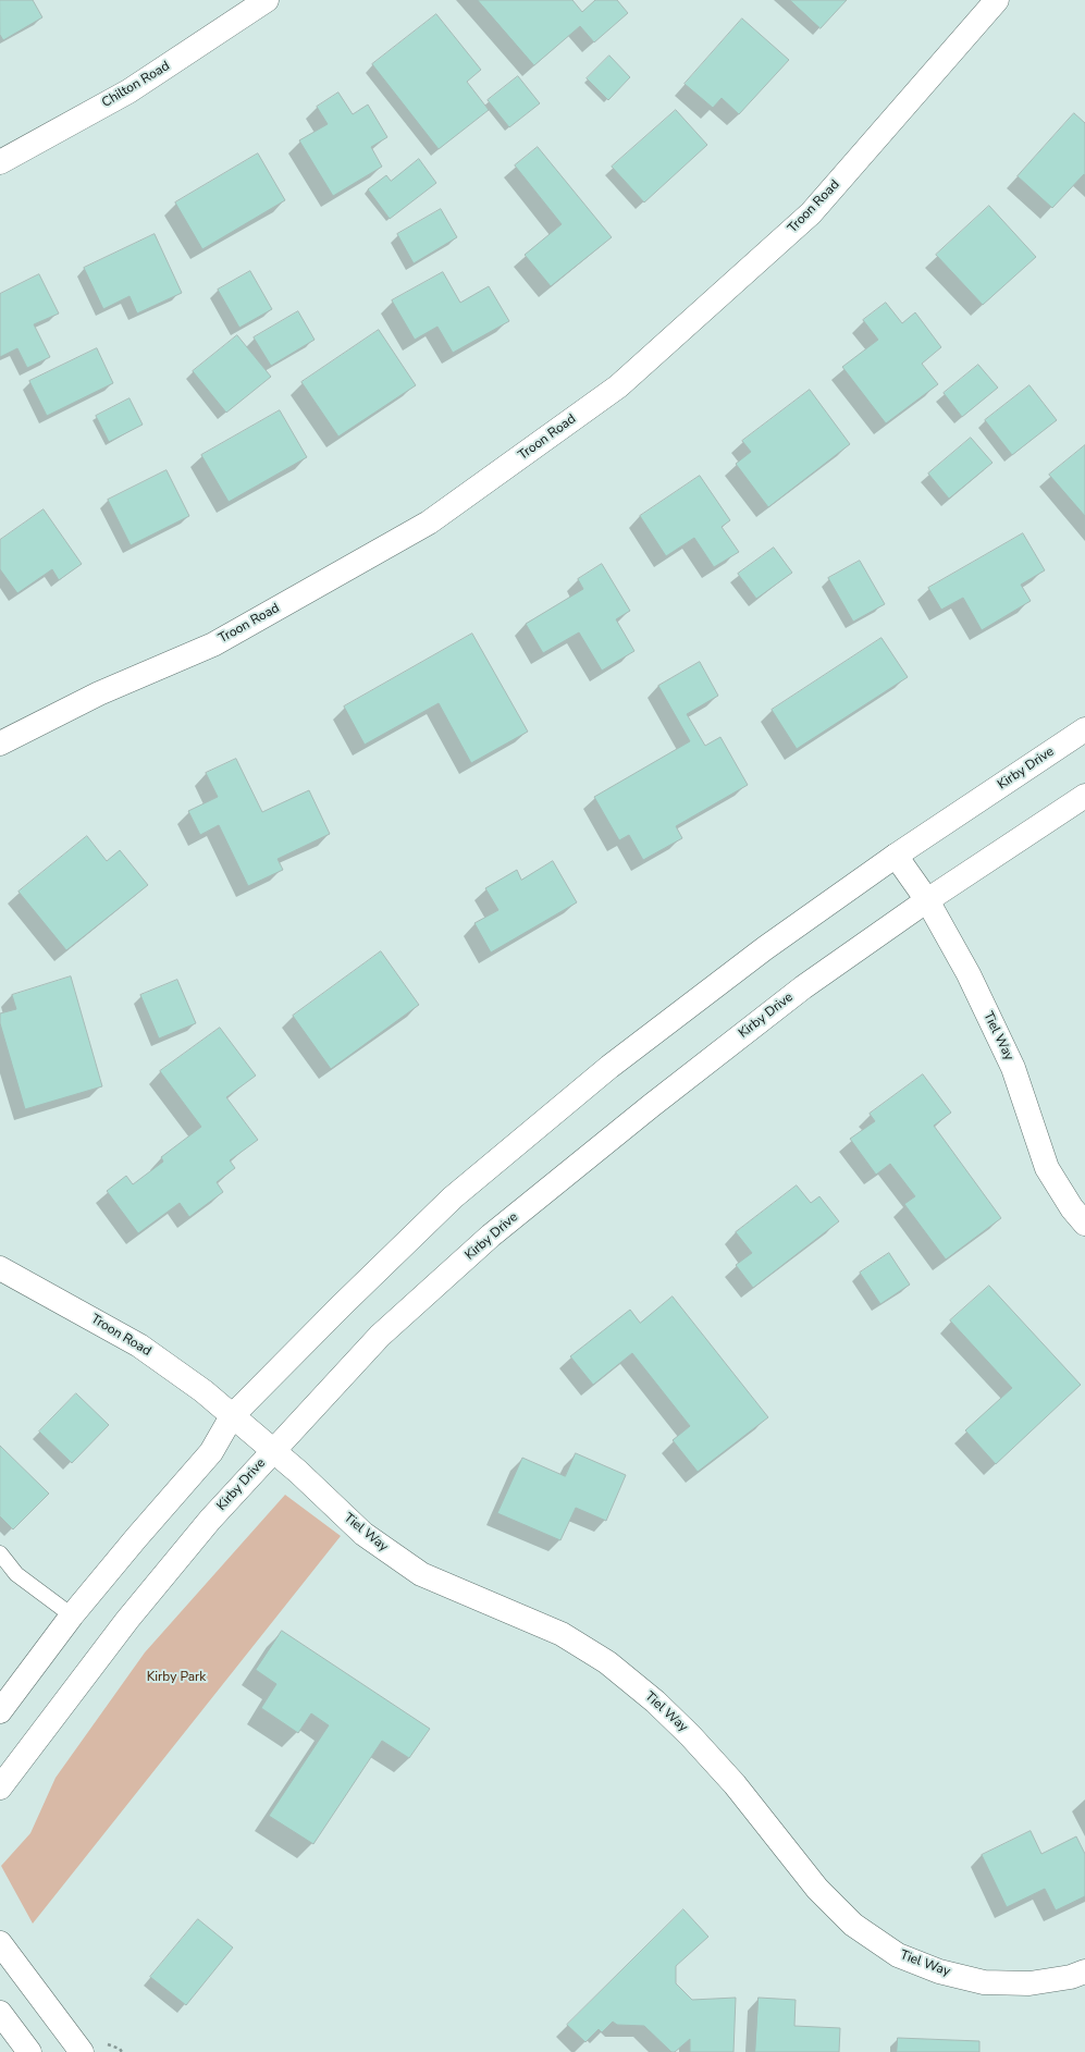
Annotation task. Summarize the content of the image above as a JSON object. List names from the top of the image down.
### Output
{
  "streets": {
    "street": [
      "Chilton Road",
      "Troon Road",
      "Kirby Drive",
      "Tiel Way"
    ]
  },
  "crossings": [
    ["Troon Road", "Kirby Drive"],
    ["Troon Road", "Tiel Way"],
    ["Kirby Drive", "Tiel Way"]
  ],
  "parks": ["Kirby Park"]
}
